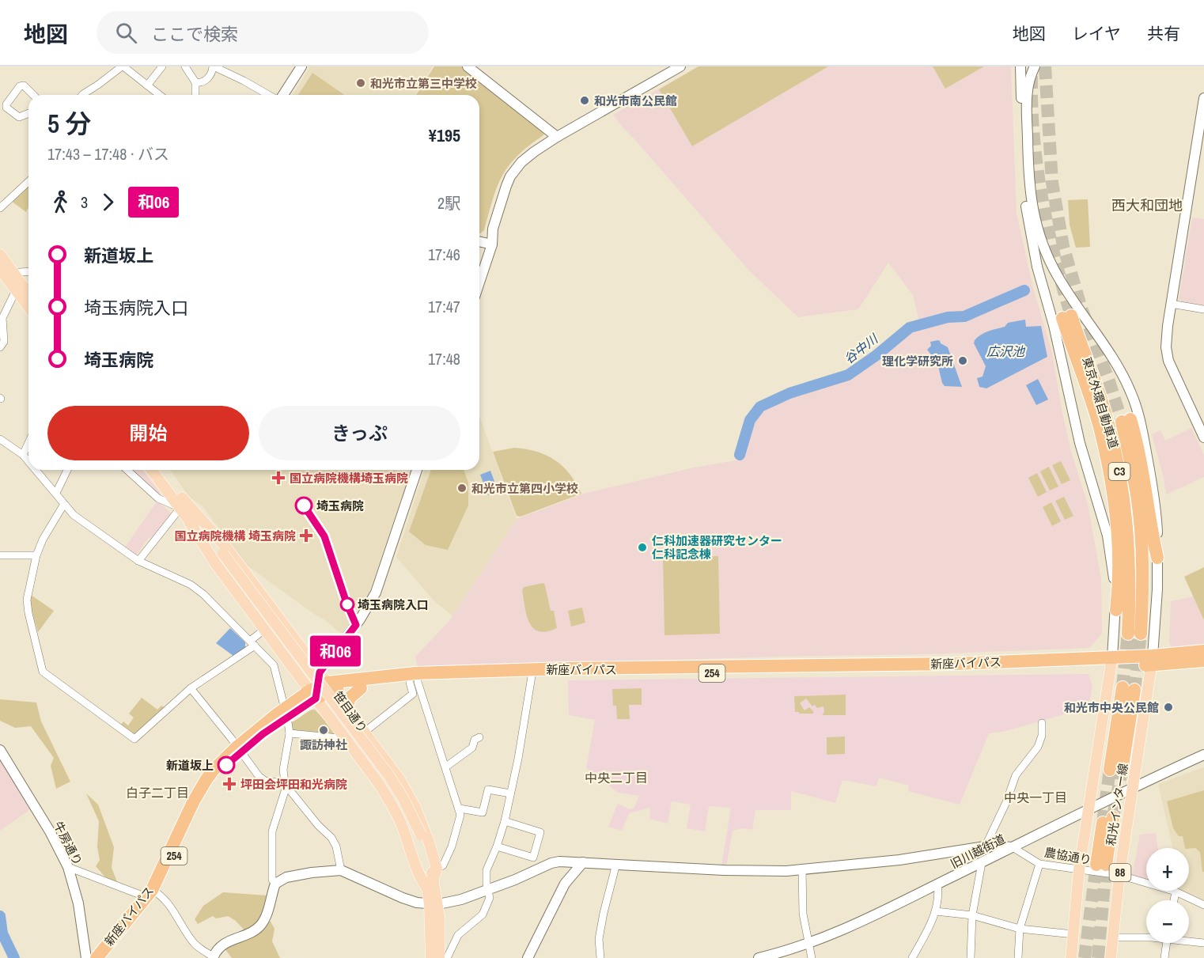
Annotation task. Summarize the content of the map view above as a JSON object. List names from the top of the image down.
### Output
{
  "streets": {
    "highway": [
      "東京外環自動車道",
      "C3",
      "新座バイパス",
      "254"
    ],
    "main road": ["笹目通り", "和光インター線", "88"],
    "street": ["牛房通り", "旧川越街道", "農協通り"]
  },
  "crossings": [
    ["新座バイパス", "和光インター線"],
    ["和光インター線", "旧川越街道"],
    ["和光インター線", "農協通り"],
    ["旧川越街道", "農協通り"]
  ],
  "districts": [
    "西大和団地",
    "中央二丁目",
    "白子二丁目",
    "中央一丁目"
  ],
  "water": ["谷中川", "広沢池"],
  "places": {
    "other": [
      "和光市立第三中学校",
      "和光市南公民館",
      "理化学研究所",
      "和光市立第四小学校",
      "埼玉病院",
      "仁科加速器研究センター 仁科記念棟",
      "埼玉病院入口",
      "和光市中央公民館",
      "諏訪神社",
      "新道坂上"
    ],
    "health": ["国立病院機構埼玉病院", "国立病院機構 埼玉病院", "坪田会坪田和光病院"]
  },
  "lines": ["bus line 和06"],
  "page": {
    "header": "地図",
    "search": "ここで検索",
    "nav": ["地図", "レイヤ", "共有"],
    "on_map": "和06",
    "heading": ["5 分", "17:43 – 17:48 · バス", "¥195"],
    "legs": ["3", "和06", "2駅"],
    "list": [
      {
        "name": "新道坂上",
        "value": "17:46"
      },
      {
        "name": "埼玉病院入口",
        "value": "17:47"
      },
      {
        "name": "埼玉病院",
        "value": "17:48"
      }
    ],
    "buttons": ["開始", "きっぷ"],
    "map_buttons": ["+", "−"]
  }
}
